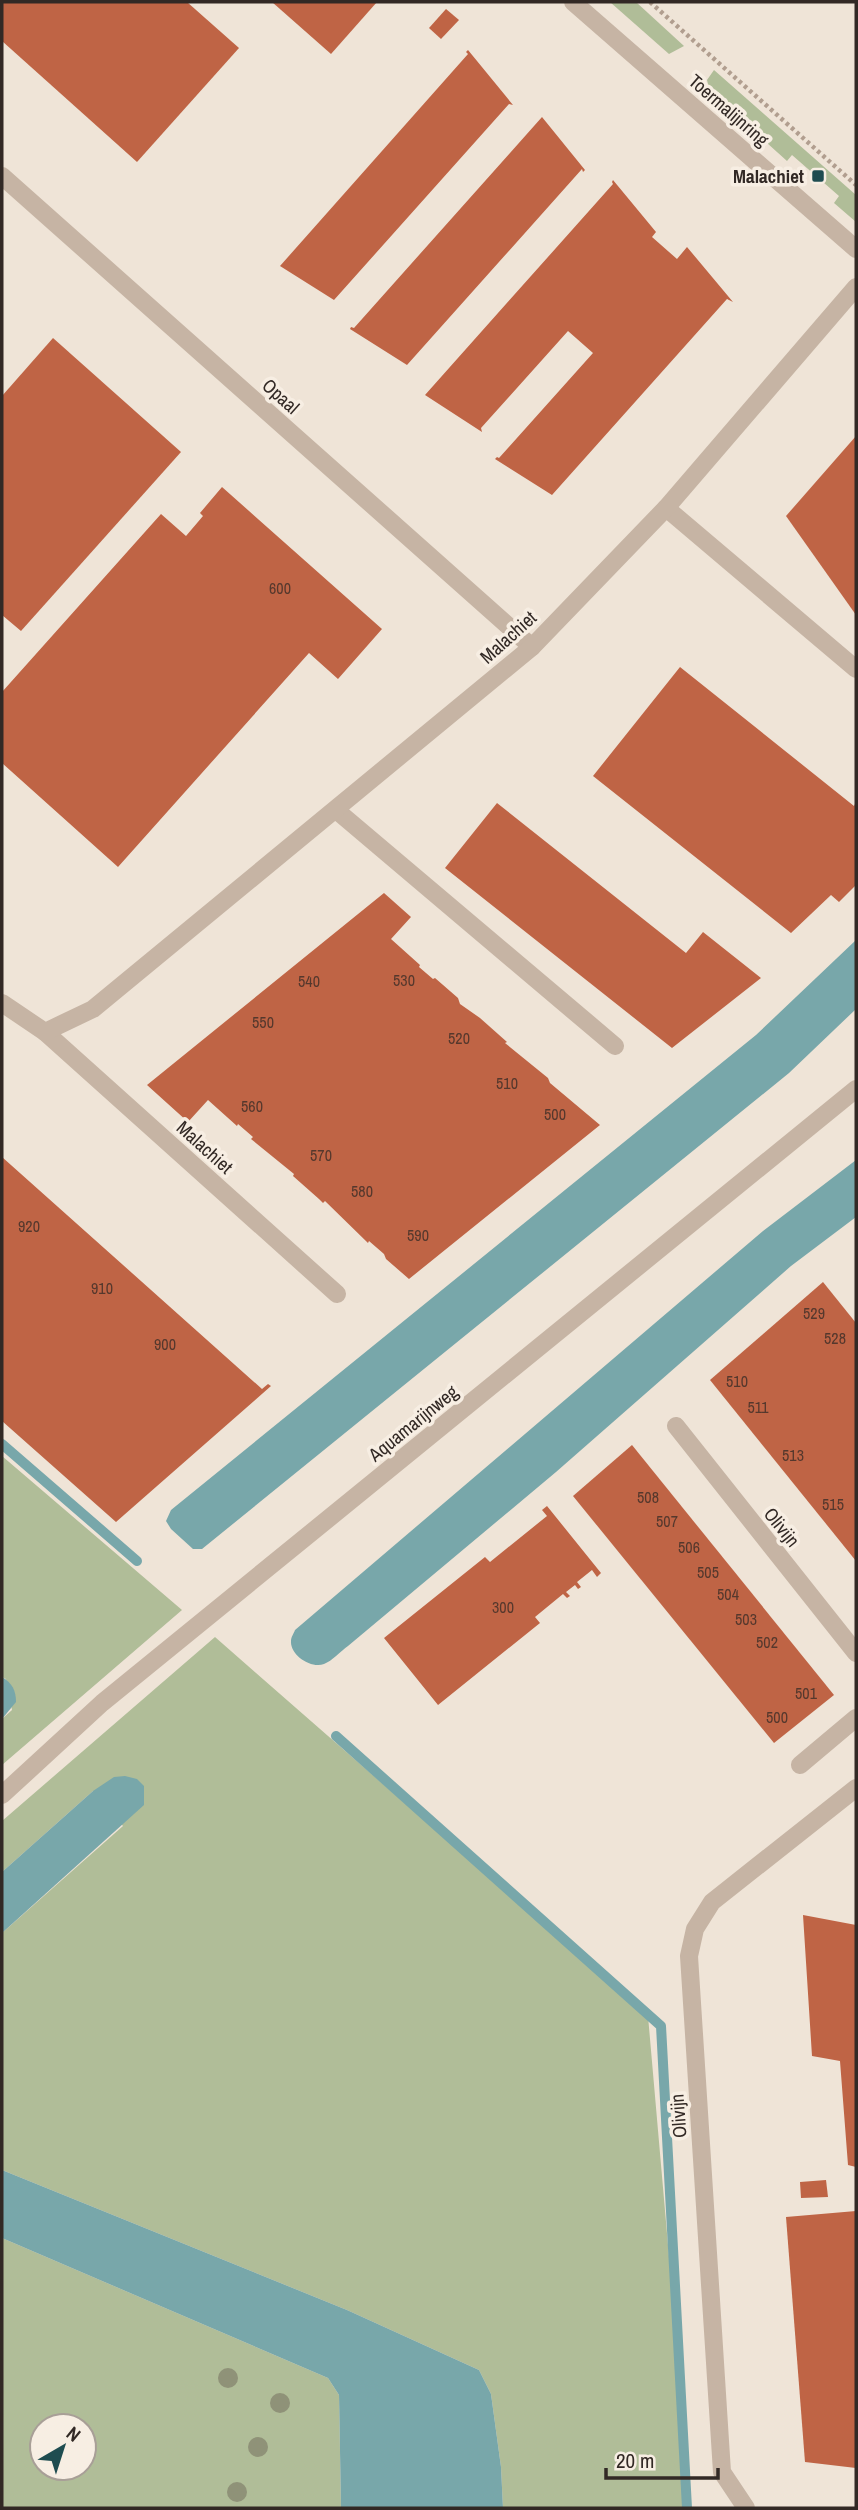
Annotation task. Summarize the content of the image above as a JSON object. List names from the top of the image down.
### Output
{
  "streets": {
    "street": [
      "Toermalijnring",
      "Opaal",
      "Malachiet",
      "Aquamarijnweg",
      "Olivijn"
    ]
  },
  "crossings": [
    ["Opaal", "Malachiet"]
  ],
  "places": {
    "transit": ["Malachiet"]
  },
  "house_numbers": [
    "600",
    "530",
    "540",
    "550",
    "520",
    "510",
    "560",
    "500",
    "570",
    "580",
    "920",
    "590",
    "910",
    "529",
    "528",
    "900",
    "510",
    "511",
    "513",
    "508",
    "515",
    "507",
    "506",
    "505",
    "504",
    "300",
    "503",
    "502",
    "501",
    "500"
  ],
  "scale_bar": "20 m",
  "north": "top right"
}
